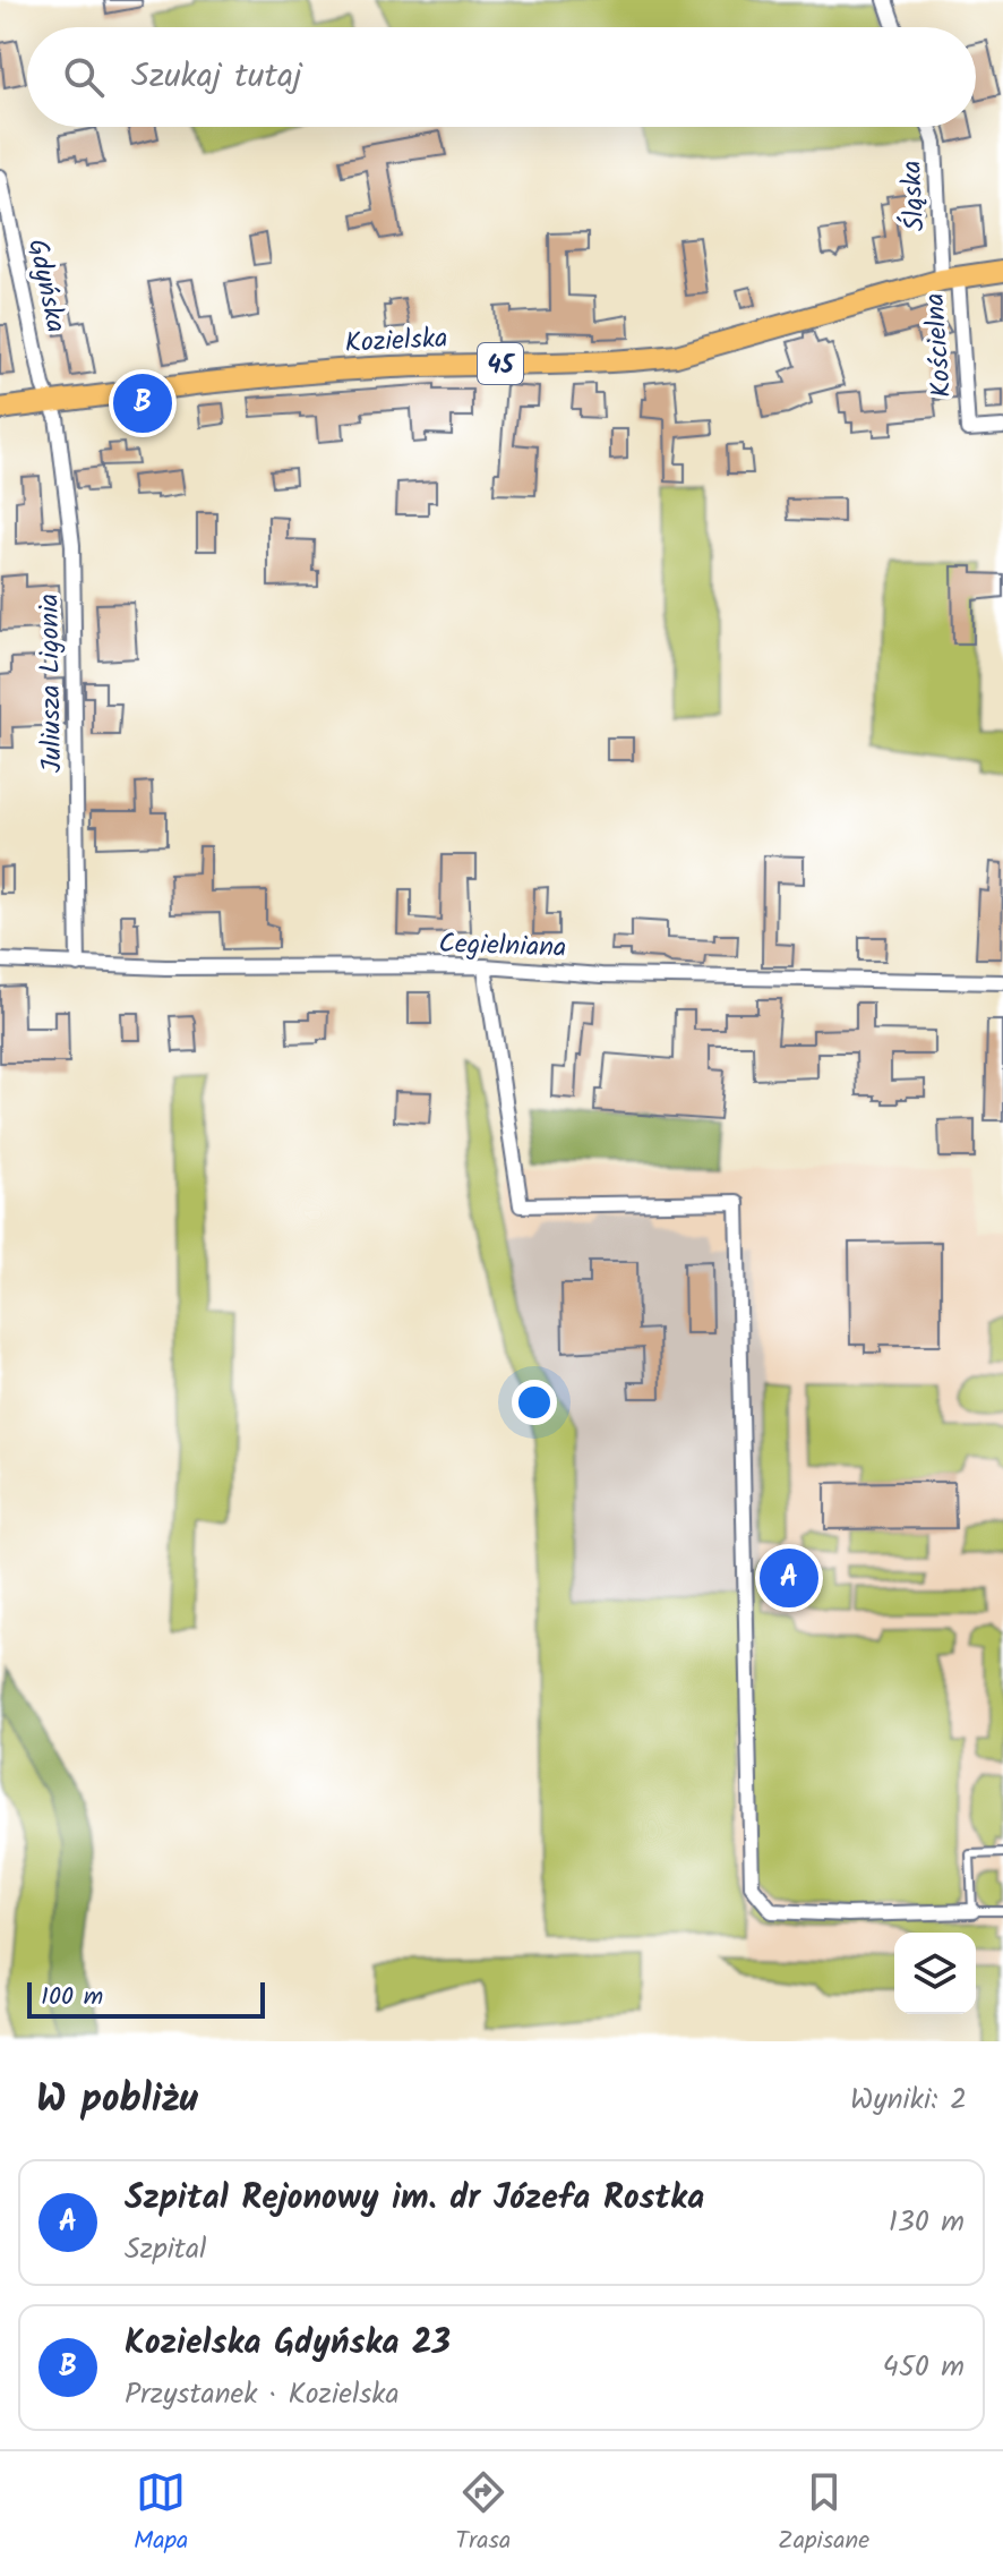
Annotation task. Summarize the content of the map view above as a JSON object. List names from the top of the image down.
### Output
{
  "streets": {
    "main road": ["Kozielska", "45"],
    "street": [
      "Śląska",
      "Gdyńska",
      "Kościelna",
      "Juliusza Ligonia",
      "Cegielniana"
    ]
  },
  "crossings": [
    ["Śląska", "Kozielska"],
    ["Śląska", "Kościelna"],
    ["Gdyńska", "Kozielska"],
    ["Gdyńska", "Juliusza Ligonia"],
    ["Kozielska", "Kościelna"],
    ["Kozielska", "Juliusza Ligonia"],
    ["Juliusza Ligonia", "Cegielniana"]
  ],
  "scale_bar": "100 m",
  "page": {
    "search": "Szukaj tutaj",
    "pins": ["B", "A"],
    "scale": "100 m",
    "heading": ["W pobliżu", "Wyniki: 2"],
    "list": [
      {
        "mark": "A",
        "name": "Szpital Rejonowy im. dr Józefa Rostka",
        "note": "Szpital",
        "value": "130 m"
      },
      {
        "mark": "B",
        "name": "Kozielska Gdyńska 23",
        "note": "Przystanek · Kozielska",
        "value": "450 m"
      }
    ],
    "nav": ["Mapa", "Trasa", "Zapisane"]
  }
}
